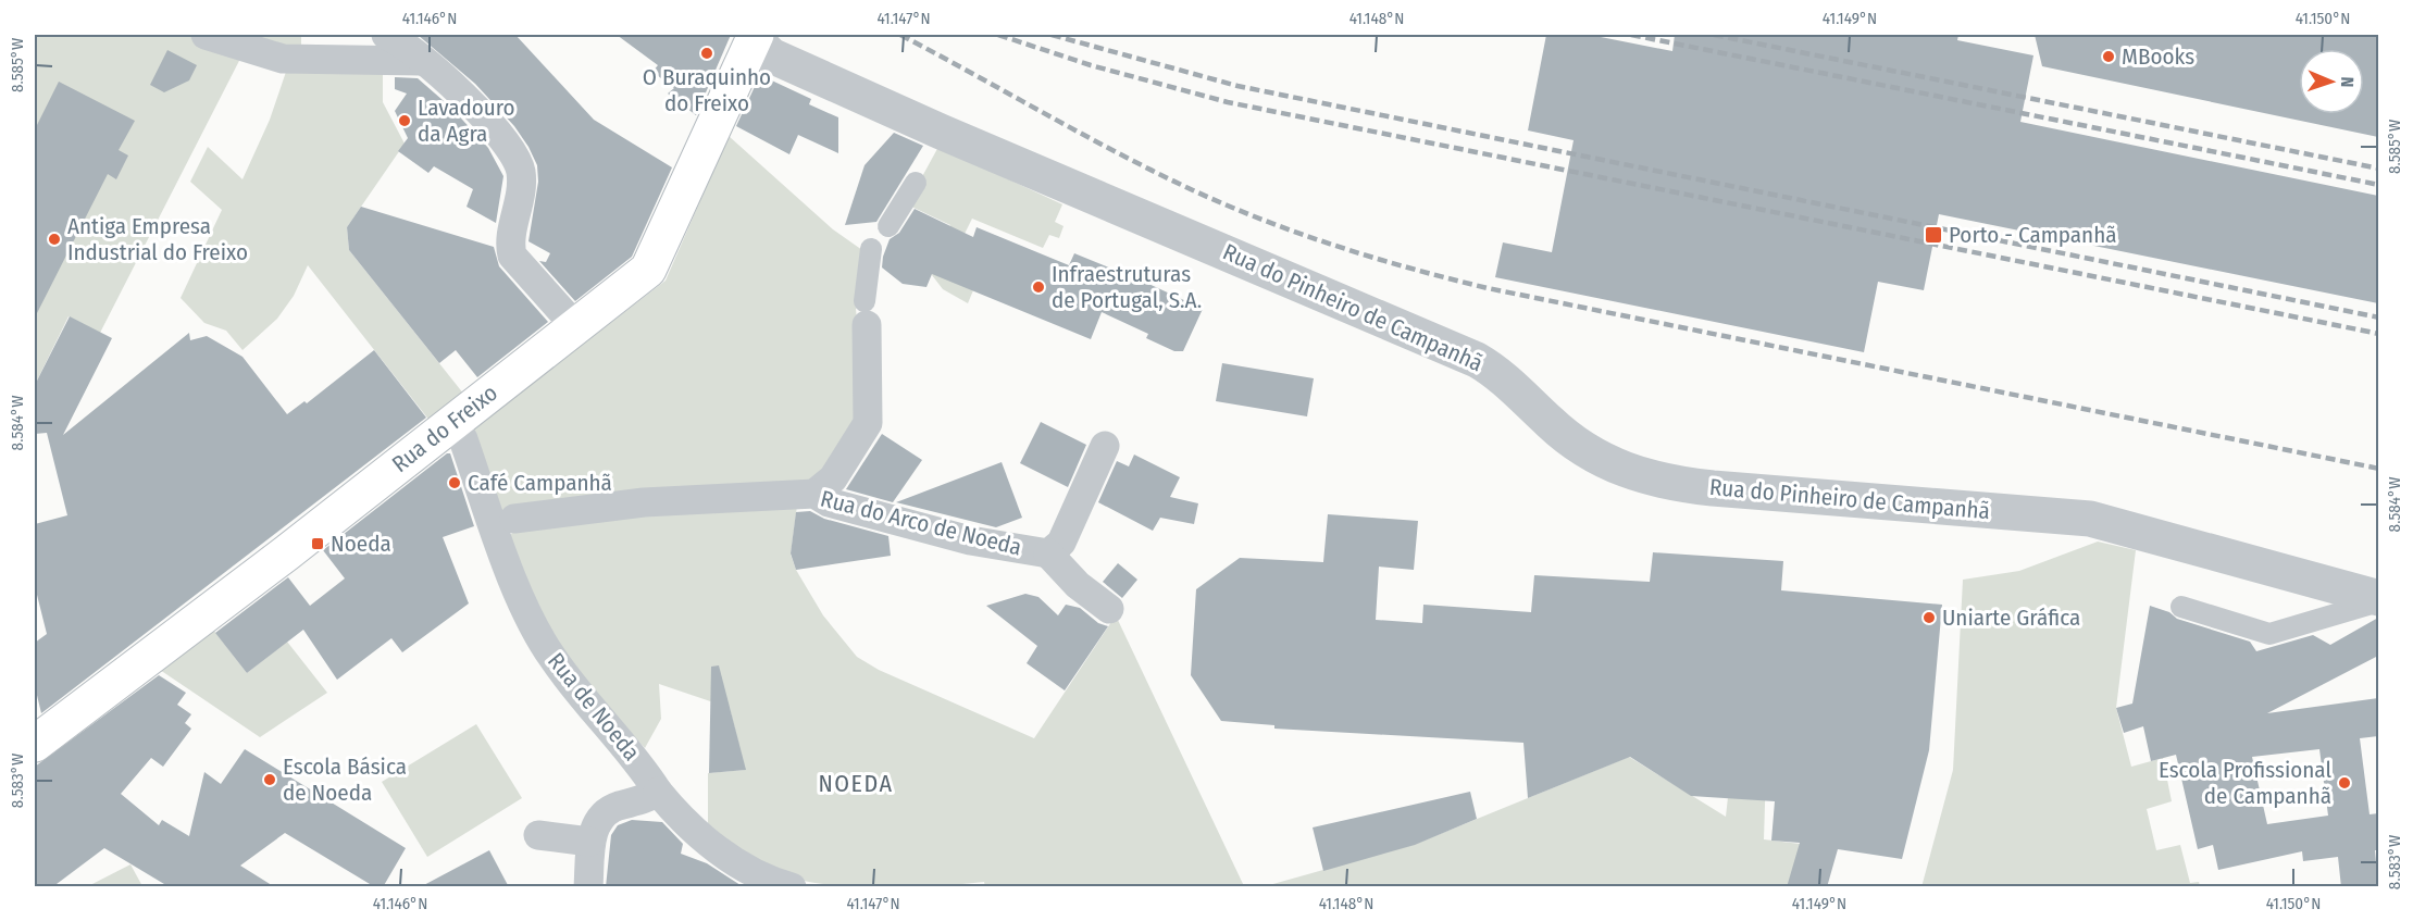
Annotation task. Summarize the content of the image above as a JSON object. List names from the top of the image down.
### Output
{
  "streets": {
    "main road": ["Rua do Freixo"],
    "street": ["Rua do Pinheiro de Campanhã", "Rua do Arco de Noeda", "Rua de Noeda"]
  },
  "crossings": [
    ["Rua do Pinheiro de Campanhã", "Rua do Freixo"],
    ["Rua do Freixo", "Rua de Noeda"],
    ["Rua do Arco de Noeda", "Rua de Noeda"]
  ],
  "districts": ["NOEDA"],
  "places": {
    "other": [
      "O Buraquinho do Freixo",
      "MBooks",
      "Lavadouro da Agra",
      "Antiga Empresa Industrial do Freixo",
      "Infraestruturas de Portugal, S.A.",
      "Café Campanhã",
      "Uniarte Gráfica",
      "Escola Básica de Noeda",
      "Escola Profissional de Campanhã"
    ],
    "transit": ["Porto - Campanhã", "Noeda"]
  },
  "north": "right",
  "coordinates": [
    "41.146°N",
    "41.147°N",
    "41.148°N",
    "41.149°N",
    "41.150°N",
    "8.585°W",
    "8.584°W",
    "8.583°W"
  ]
}
